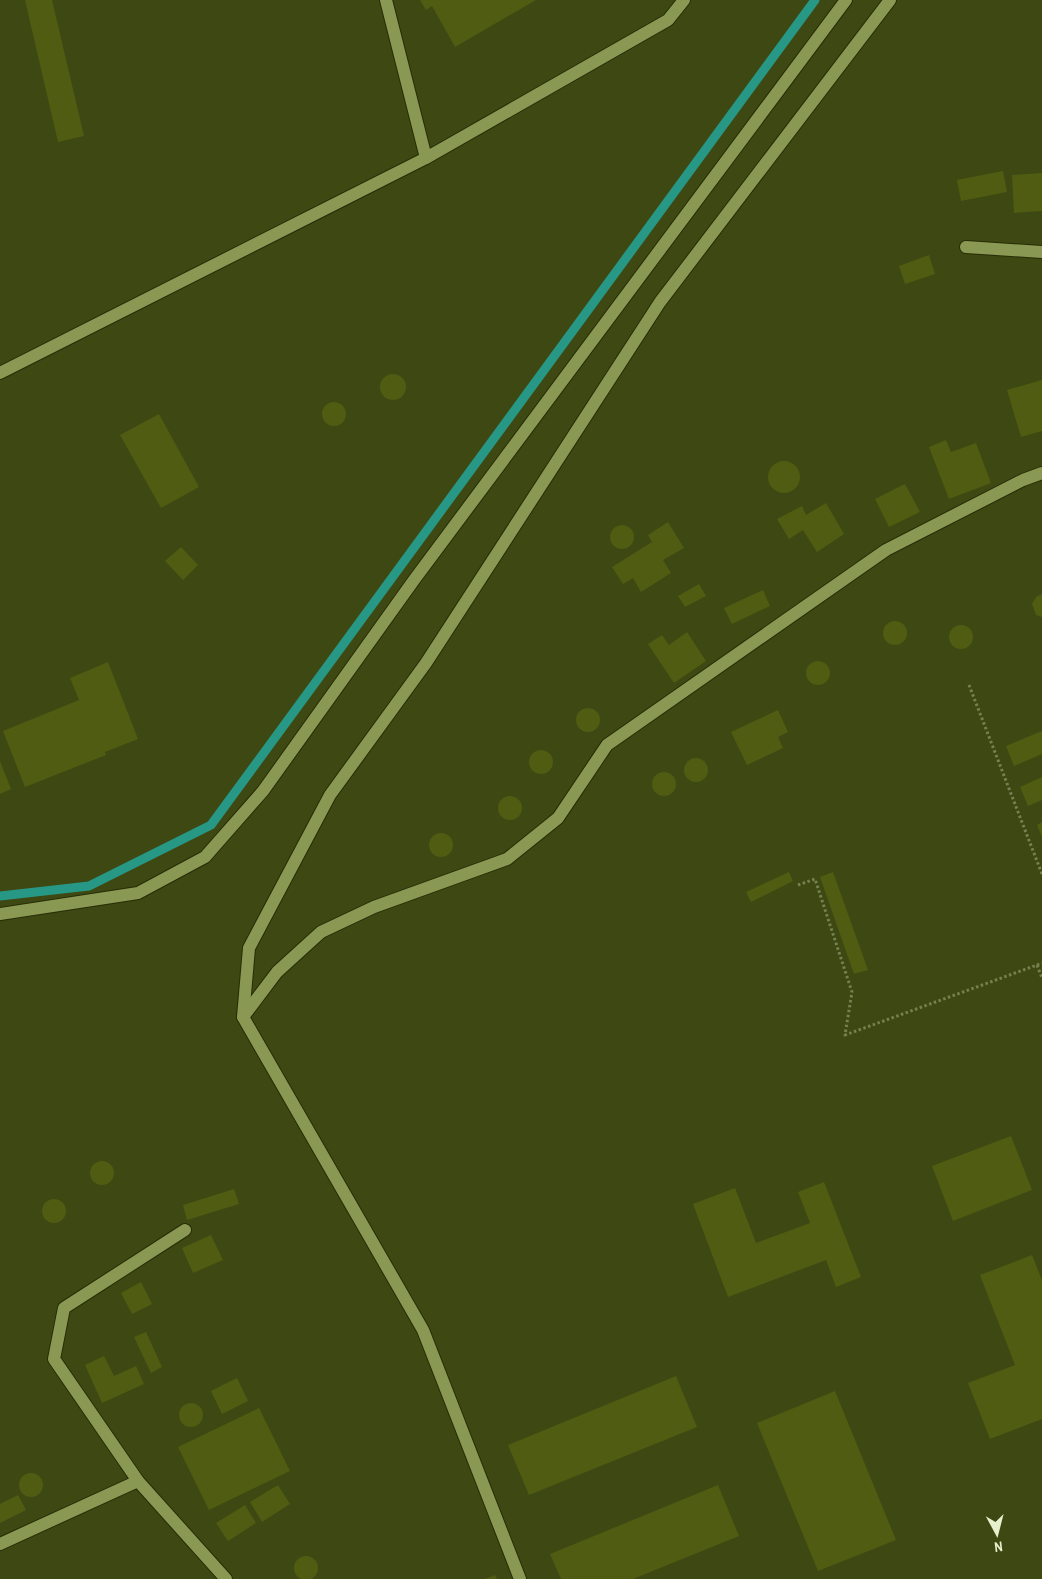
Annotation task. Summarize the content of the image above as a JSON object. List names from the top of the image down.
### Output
{
  "north": "bottom"
}
